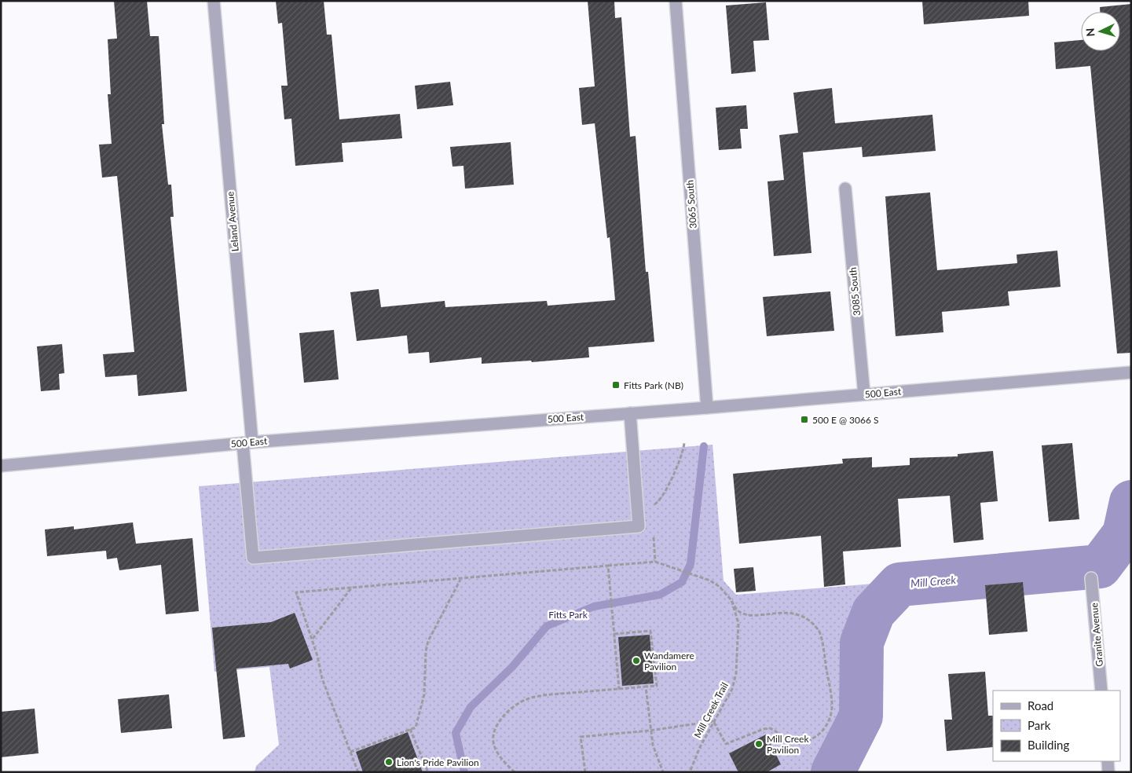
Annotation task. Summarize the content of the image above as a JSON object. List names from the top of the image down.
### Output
{
  "streets": {
    "street": [
      "3065 South",
      "Leland Avenue",
      "3085 South",
      "500 East",
      "Granite Avenue"
    ],
    "path": ["Mill Creek Trail"]
  },
  "crossings": [
    ["3065 South", "500 East"],
    ["Leland Avenue", "500 East"],
    ["3085 South", "500 East"]
  ],
  "water": ["Mill Creek"],
  "parks": ["Fitts Park"],
  "places": {
    "transit": ["Fitts Park (NB)", "500 E @ 3066 S"],
    "other": ["Wandamere Pavilion", "Mill Creek Pavilion", "Lion's Pride Pavilion"]
  },
  "legend": ["Road", "Park", "Building"],
  "north": "left"
}
